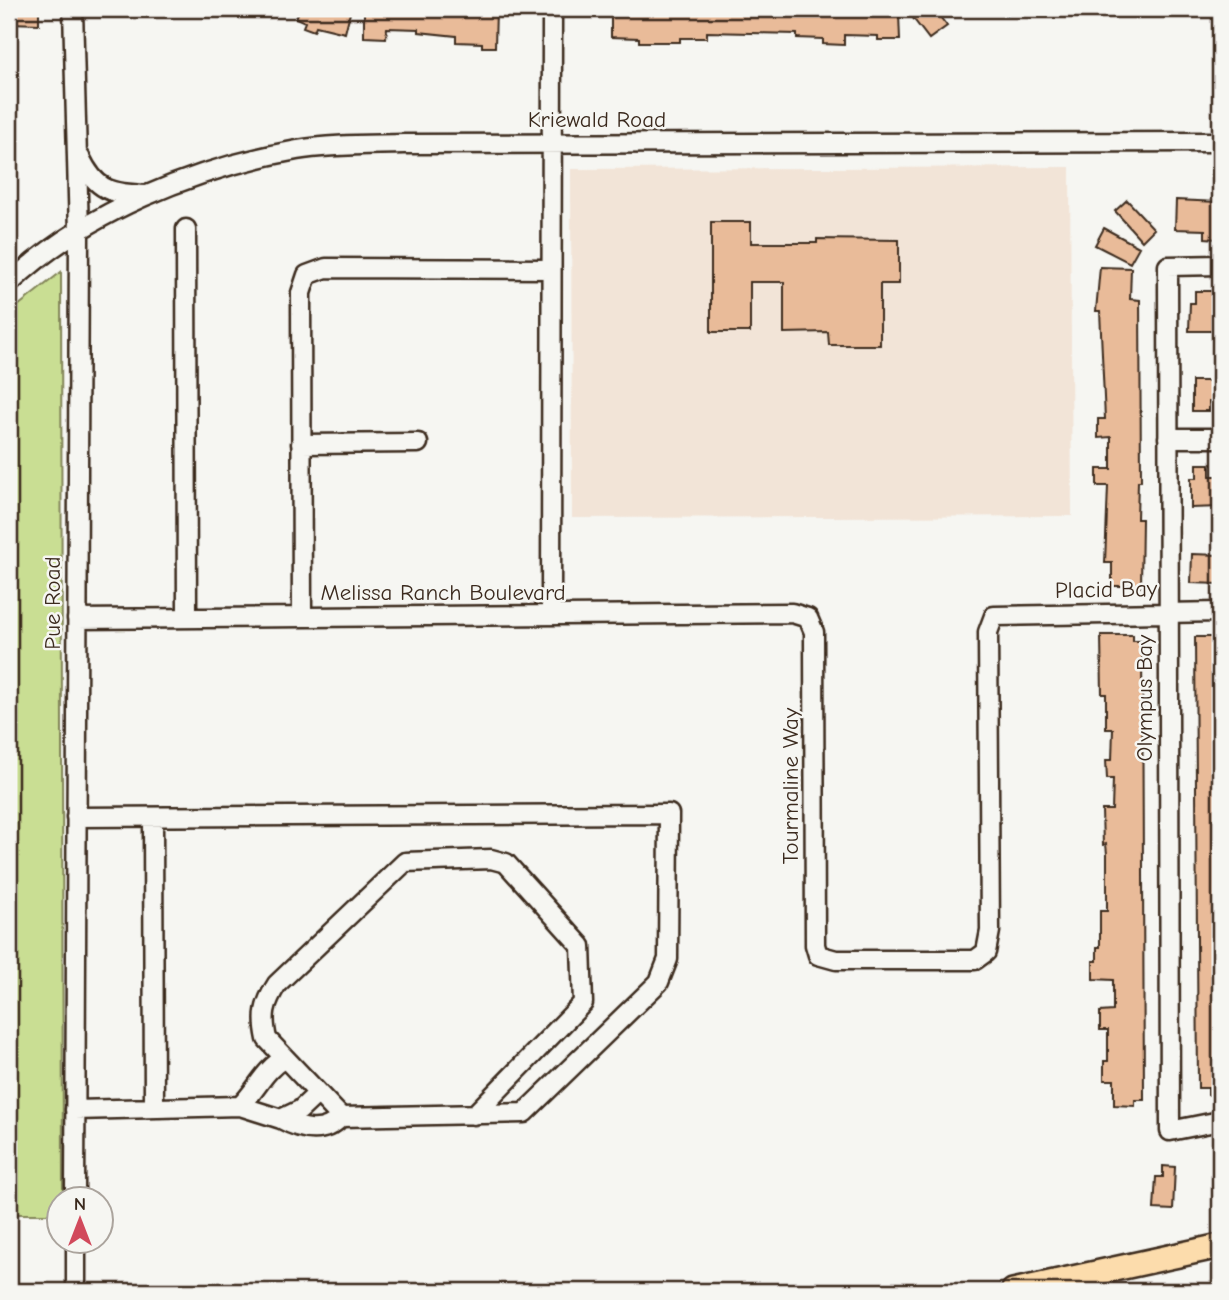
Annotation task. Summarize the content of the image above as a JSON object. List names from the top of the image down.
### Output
{
  "streets": {
    "street": [
      "Kriewald Road",
      "Placid Bay",
      "Melissa Ranch Boulevard",
      "Pue Road",
      "Olympus Bay",
      "Tourmaline Way"
    ]
  },
  "crossings": [
    ["Kriewald Road", "Pue Road"],
    ["Placid Bay", "Olympus Bay"],
    ["Placid Bay", "Tourmaline Way"],
    ["Melissa Ranch Boulevard", "Pue Road"],
    ["Melissa Ranch Boulevard", "Tourmaline Way"]
  ],
  "north": "top"
}
